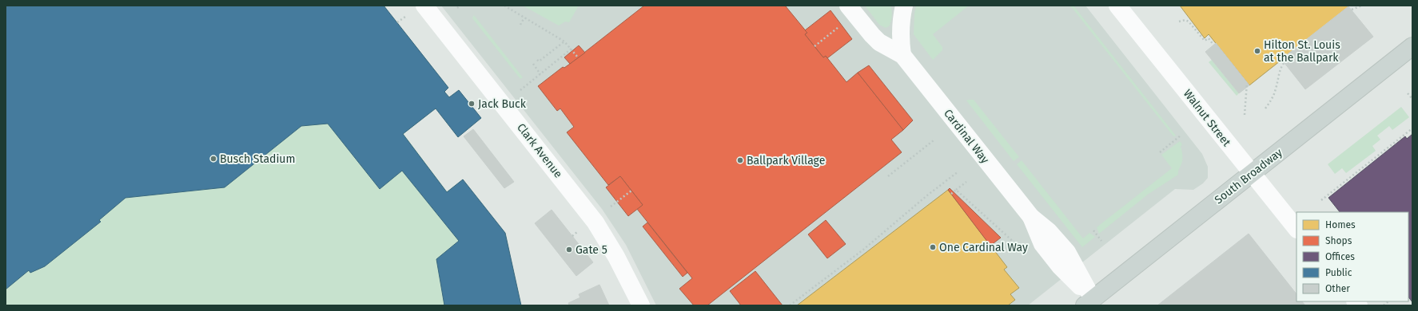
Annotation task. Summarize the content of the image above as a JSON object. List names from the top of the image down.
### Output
{
  "streets": {
    "main road": ["South Broadway"],
    "street": ["Walnut Street", "Cardinal Way", "Clark Avenue"]
  },
  "crossings": [
    ["Walnut Street", "South Broadway"],
    ["Cardinal Way", "South Broadway"]
  ],
  "places": [
    "Hilton St. Louis at the Ballpark",
    "Jack Buck",
    "Busch Stadium",
    "Ballpark Village",
    "One Cardinal Way",
    "Gate 5"
  ],
  "legend": [
    "Homes",
    "Shops",
    "Offices",
    "Public",
    "Other"
  ]
}
